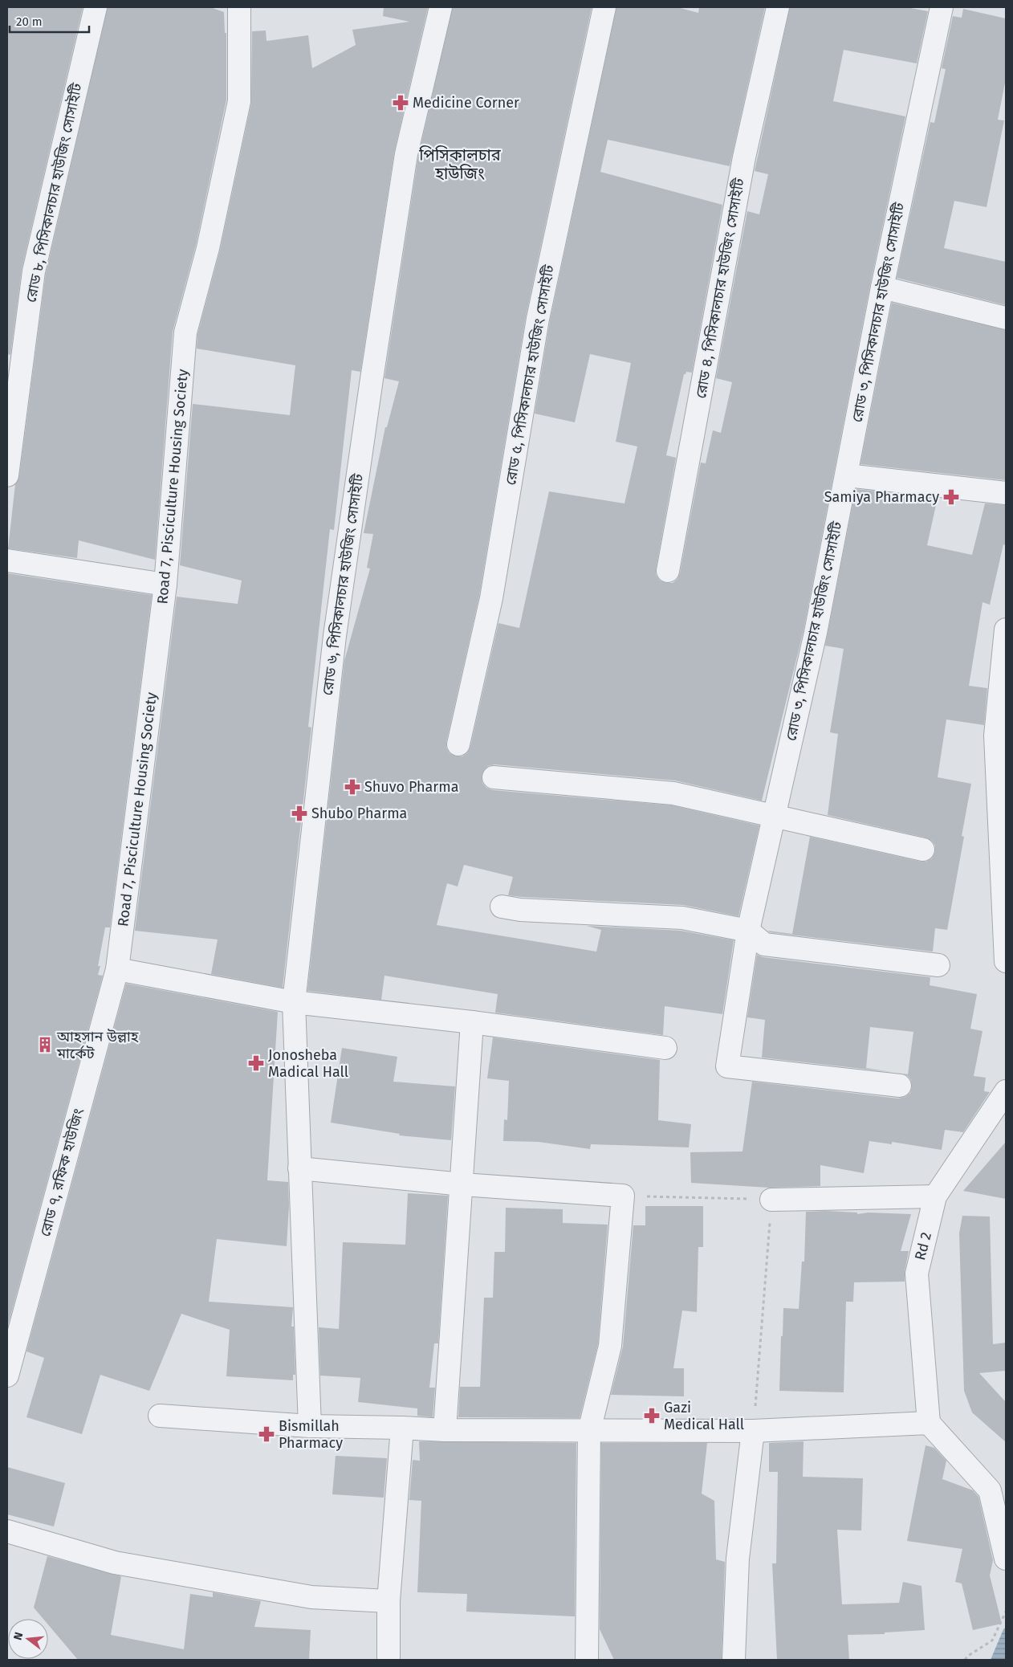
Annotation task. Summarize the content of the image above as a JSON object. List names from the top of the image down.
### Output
{
  "streets": {
    "street": [
      "রোড ৮, পিসিকালচার হাউজিং সোসাইটি",
      "রোড ৪, পিসিকালচার হাউজিং সোসাইটি",
      "রোড ৩, পিসিকালচার হাউজিং সোসাইটি",
      "রোড ৫, পিসিকালচার হাউজিং সোসাইটি",
      "Road 7, Pisciculture Housing Society",
      "রোড ৬, পিসিকালচার হাউজিং সোসাইটি",
      "রোড ৭, রফিক হাউজিং",
      "Rd 2"
    ]
  },
  "crossings": [
    ["Road 7, Pisciculture Housing Society", "রোড ৭, রফিক হাউজিং"]
  ],
  "districts": ["পিসিকালচার হাউজিং"],
  "places": {
    "pharmacy": [
      "Medicine Corner",
      "Samiya Pharmacy",
      "Shuvo Pharma",
      "Shubo Pharma",
      "Jonosheba Madical Hall",
      "Gazi Medical Hall",
      "Bismillah Pharmacy"
    ],
    "building": ["আহসান উল্লাহ মার্কেট"]
  },
  "scale_bar": "20 m",
  "north": "left"
}
